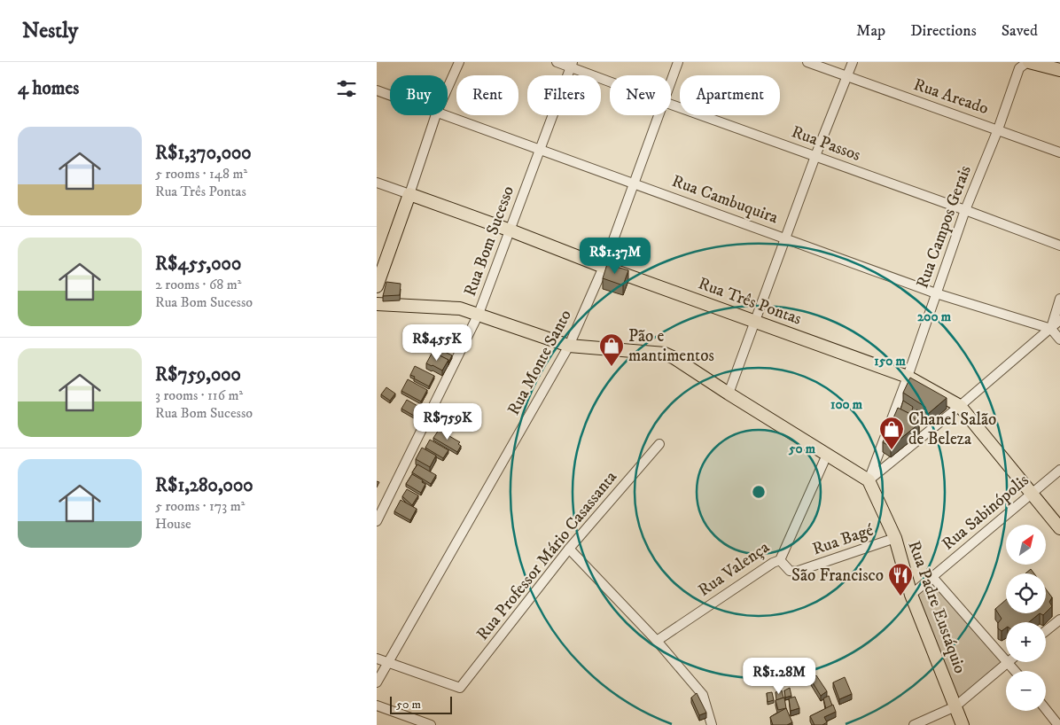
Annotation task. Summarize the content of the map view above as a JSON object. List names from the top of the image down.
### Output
{
  "streets": {
    "main road": ["Rua Três Pontas", "Rua Padre Eustáquio"],
    "street": [
      "Rua Areado",
      "Rua Passos",
      "Rua Cambuquira",
      "Rua Campos Gerais",
      "Rua Bom Sucesso",
      "Rua Monte Santo",
      "Rua Sabinópolis",
      "Rua Bagé",
      "Rua Professor Mário Casassanta",
      "Rua Valença"
    ]
  },
  "crossings": [
    ["Rua Areado", "Rua Campos Gerais"],
    ["Rua Passos", "Rua Campos Gerais"],
    ["Rua Passos", "Rua Bom Sucesso"],
    ["Rua Cambuquira", "Rua Campos Gerais"],
    ["Rua Cambuquira", "Rua Bom Sucesso"],
    ["Rua Cambuquira", "Rua Monte Santo"],
    ["Rua Campos Gerais", "Rua Três Pontas"],
    ["Rua Campos Gerais", "Rua Padre Eustáquio"],
    ["Rua Bom Sucesso", "Rua Três Pontas"],
    ["Rua Três Pontas", "Rua Monte Santo"],
    ["Rua Três Pontas", "Rua Sabinópolis"],
    ["Rua Monte Santo", "Rua Professor Mário Casassanta"],
    ["Rua Sabinópolis", "Rua Padre Eustáquio"],
    ["Rua Bagé", "Rua Valença"],
    ["Rua Bagé", "Rua Padre Eustáquio"]
  ],
  "places": {
    "shop": ["Pão e mantimentos", "Chanel Salão de Beleza"],
    "restaurant": ["São Francisco"]
  },
  "scale_bar": "50 m",
  "north": "top right",
  "page": {
    "header": "Nestly",
    "nav": ["Map", "Directions", "Saved"],
    "heading": "4 homes",
    "chip": [
      "Buy",
      "Rent",
      "Filters",
      "New",
      "Apartment"
    ],
    "list": [
      {
        "name": "R$1,370,000",
        "note": "5 rooms · 148 m² · Rua Três Pontas"
      },
      {
        "name": "R$455,000",
        "note": "2 rooms · 68 m² · Rua Bom Sucesso"
      },
      {
        "name": "R$759,000",
        "note": "3 rooms · 116 m² · Rua Bom Sucesso"
      },
      {
        "name": "R$1,280,000",
        "note": "5 rooms · 173 m² · House"
      }
    ],
    "price": [
      "R$1.37M",
      "R$455K",
      "R$759K",
      "R$1.28M"
    ],
    "map_buttons": ["+", "−"],
    "scale": "50 m"
  },
  "rings": [
    "200 m",
    "150 m",
    "100 m",
    "50 m"
  ]
}
